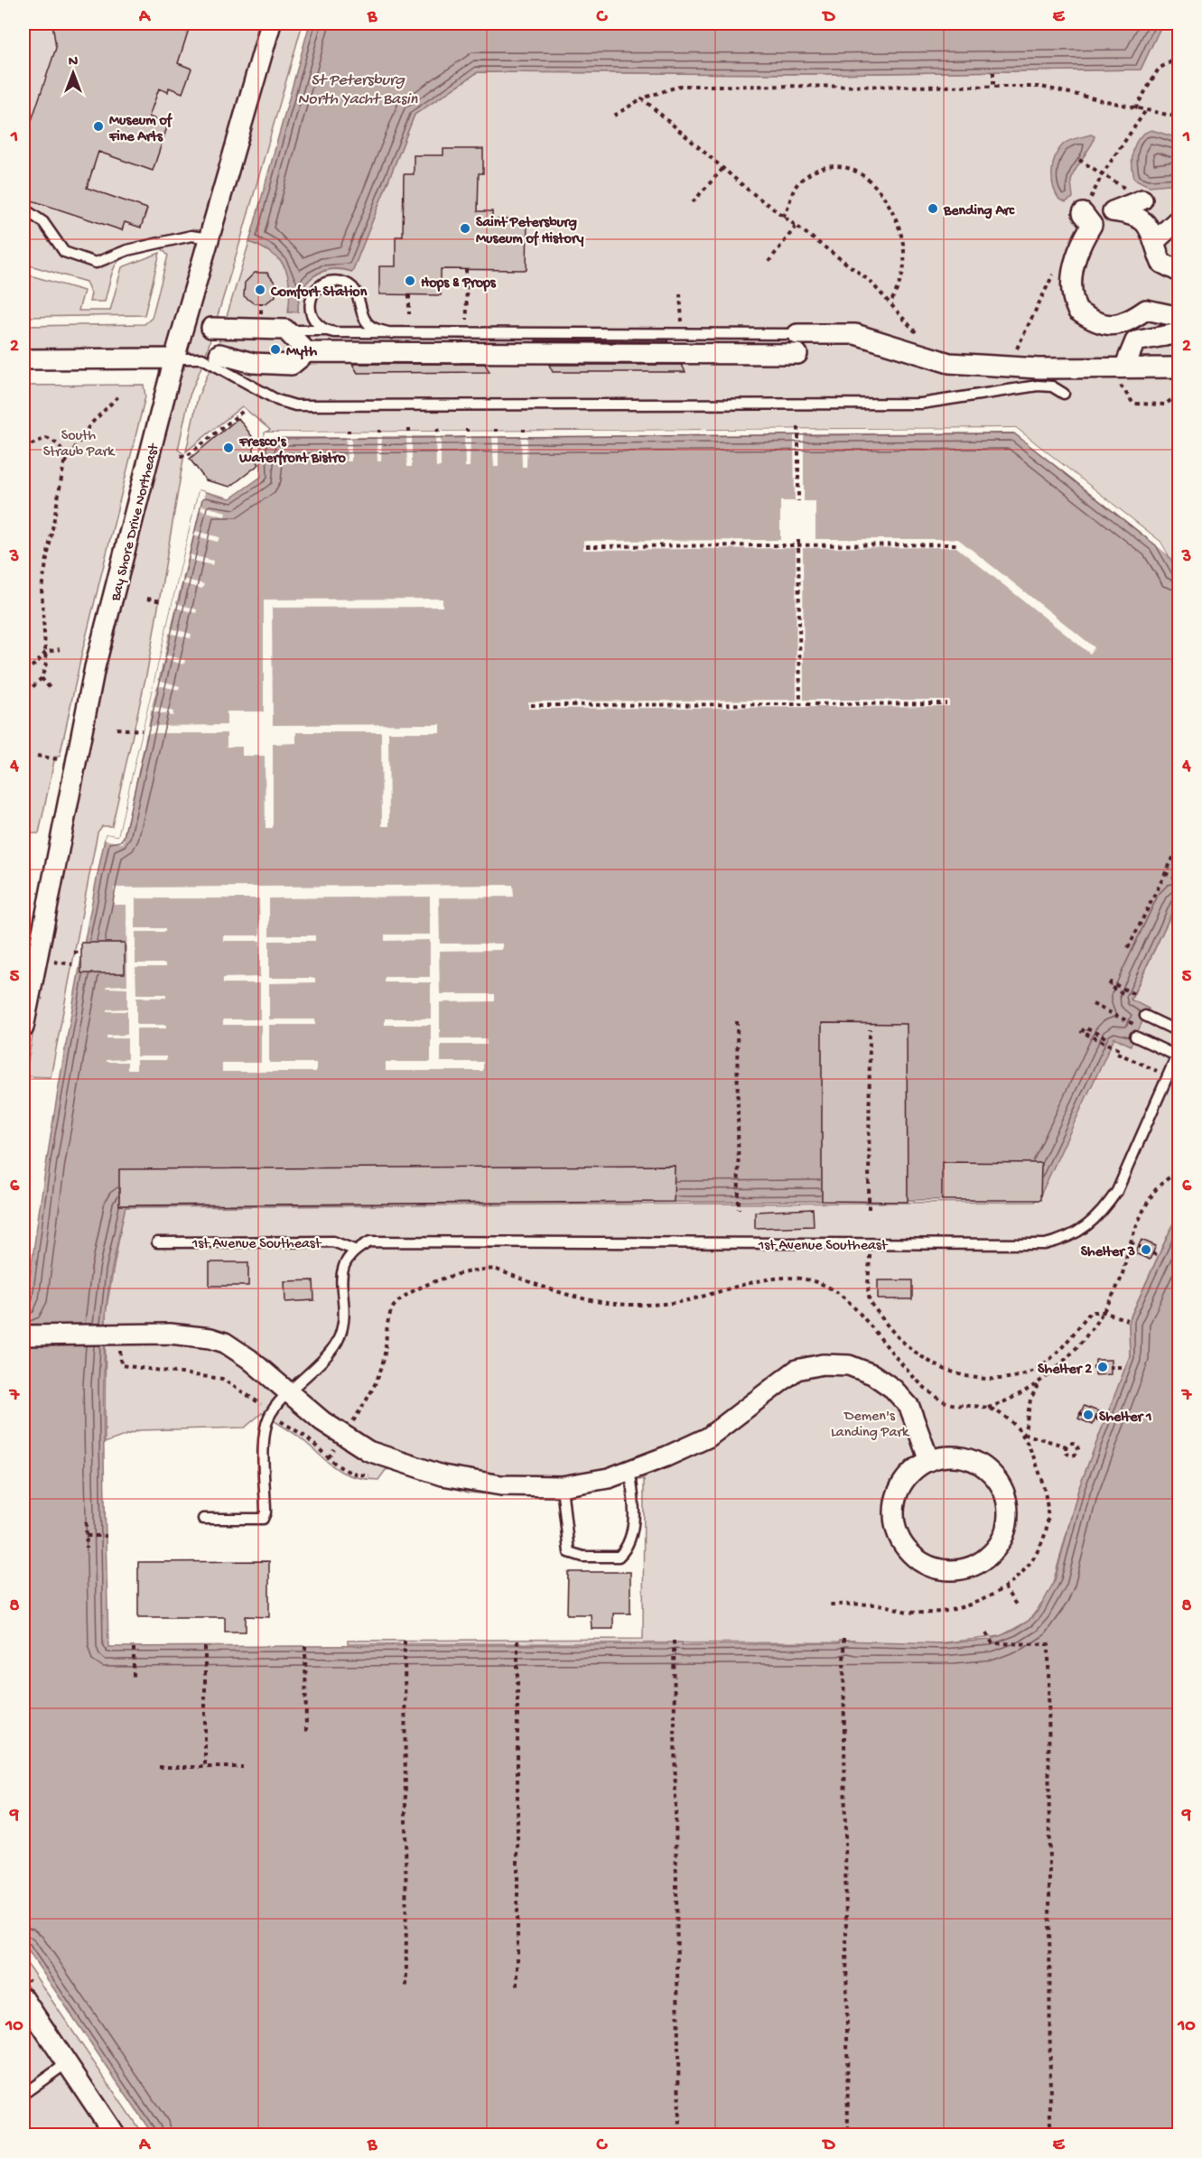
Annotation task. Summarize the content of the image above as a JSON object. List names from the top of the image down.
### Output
{
  "streets": {
    "street": ["Bay Shore Drive Northeast"],
    "lane": ["1st Avenue Southeast"]
  },
  "water": ["St Petersburg North Yacht Basin"],
  "parks": ["South Straub Park", "Demen's Landing Park"],
  "places": [
    "Museum of Fine Arts",
    "Bending Arc",
    "Saint Petersburg Museum of History",
    "Hops & Props",
    "Comfort Station",
    "Myth",
    "Fresco's Waterfront Bistro",
    "Shelter 3",
    "Shelter 2",
    "Shelter 1"
  ],
  "north": "top",
  "grid": {
    "columns": [
      "A",
      "B",
      "C",
      "D",
      "E"
    ],
    "rows": [
      "1",
      "2",
      "3",
      "4",
      "5",
      "6",
      "7",
      "8",
      "9",
      "10"
    ]
  }
}
